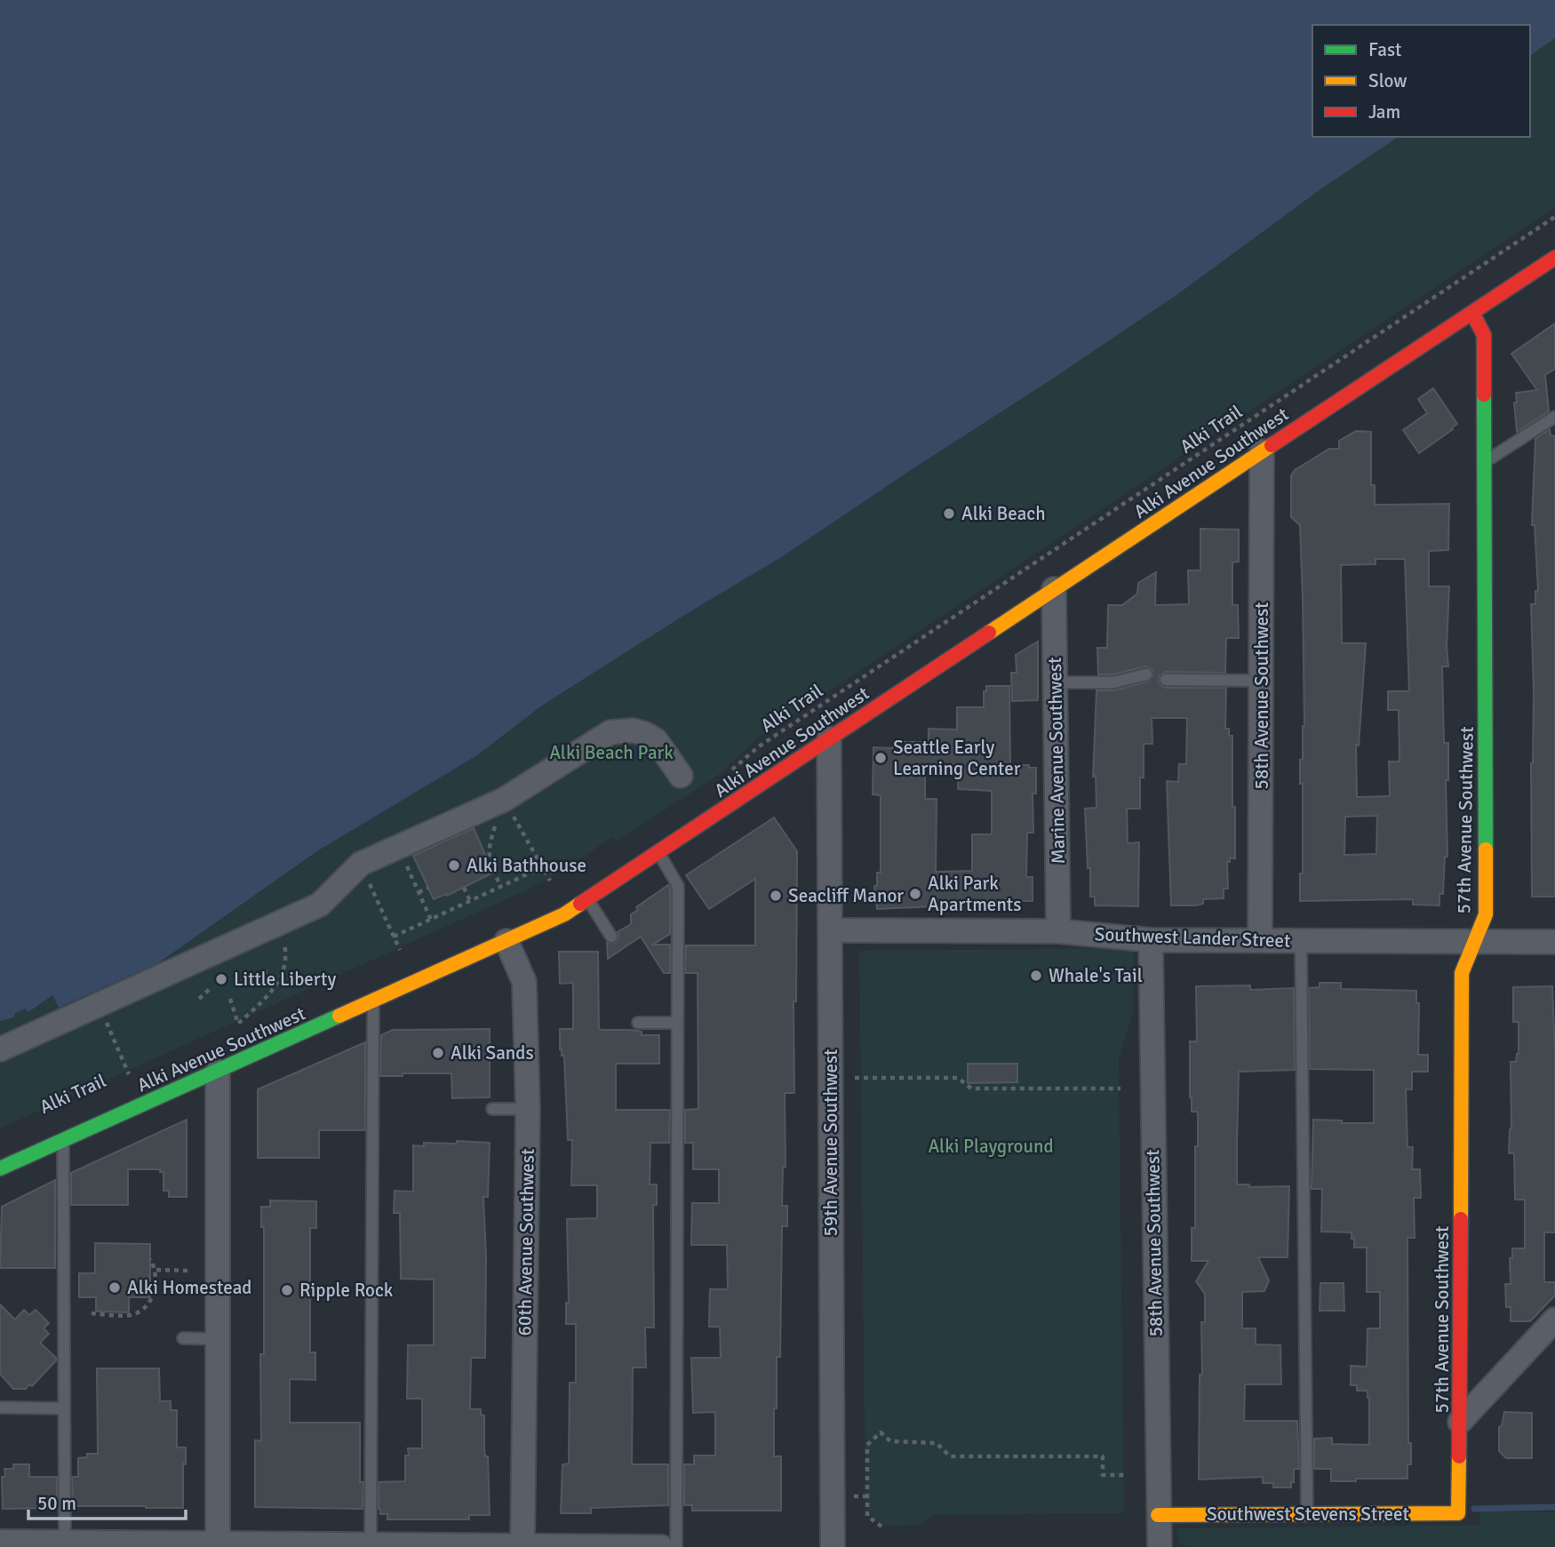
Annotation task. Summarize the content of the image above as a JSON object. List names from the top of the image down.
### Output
{
  "streets": {
    "main road": ["Alki Avenue Southwest", "57th Avenue Southwest", "Southwest Stevens Street"],
    "street": [
      "58th Avenue Southwest",
      "Marine Avenue Southwest",
      "Southwest Lander Street",
      "59th Avenue Southwest",
      "60th Avenue Southwest"
    ],
    "path": ["Alki Trail"]
  },
  "crossings": [
    ["Alki Avenue Southwest", "58th Avenue Southwest"],
    ["Alki Avenue Southwest", "Marine Avenue Southwest"],
    ["Alki Avenue Southwest", "57th Avenue Southwest"],
    ["Alki Avenue Southwest", "59th Avenue Southwest"],
    ["Alki Avenue Southwest", "60th Avenue Southwest"],
    ["58th Avenue Southwest", "Southwest Lander Street"],
    ["58th Avenue Southwest", "Southwest Stevens Street"],
    ["Marine Avenue Southwest", "Southwest Lander Street"],
    ["57th Avenue Southwest", "Southwest Lander Street"],
    ["57th Avenue Southwest", "Southwest Stevens Street"],
    ["Southwest Lander Street", "59th Avenue Southwest"]
  ],
  "parks": ["Alki Beach Park", "Alki Playground"],
  "places": [
    "Alki Beach",
    "Seattle Early Learning Center",
    "Alki Bathhouse",
    "Alki Park Apartments",
    "Seacliff Manor",
    "Whale's Tail",
    "Little Liberty",
    "Alki Sands",
    "Alki Homestead",
    "Ripple Rock"
  ],
  "legend": ["Fast", "Slow", "Jam"],
  "scale_bar": "50 m"
}
